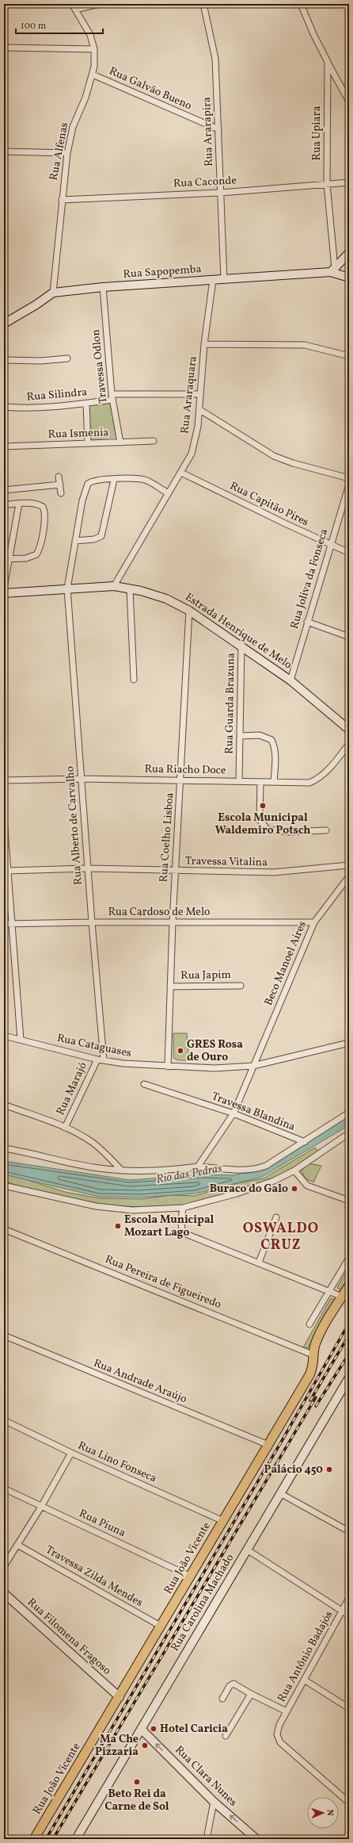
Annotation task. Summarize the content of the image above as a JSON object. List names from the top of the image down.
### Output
{
  "streets": {
    "main road": [
      "Rua Sapopemba",
      "Estrada Henrique de Melo",
      "Rua João Vicente",
      "Rua Carolina Machado",
      "Rua Filomena Fragoso",
      "Rua Clara Nunes"
    ],
    "street": [
      "Rua Galvão Bueno",
      "Rua Ararapira",
      "Rua Upiara",
      "Rua Alfenas",
      "Rua Caconde",
      "Travessa Odlon",
      "Rua Silindra",
      "Rua Araraquara",
      "Rua Ismenia",
      "Rua Capitão Pires",
      "Rua Joliva da Fonseca",
      "Rua Guarda Brazuna",
      "Rua Riacho Doce",
      "Rua Alberto de Carvalho",
      "Rua Coelho Lisboa",
      "Travessa Vitalina",
      "Rua Cardoso de Melo",
      "Beco Manoel Aires",
      "Rua Japim",
      "Rua Cataguases",
      "Rua Marajó",
      "Travessa Blandina",
      "Rua Pereira de Figueiredo",
      "Rua Andrade Araújo",
      "Rua Lino Fonseca",
      "Rua Piuna",
      "Travessa Zilda Mendes",
      "Rua Antônio Badajós"
    ]
  },
  "crossings": [
    ["Rua Galvão Bueno", "Rua Ararapira"],
    ["Rua Galvão Bueno", "Rua Alfenas"],
    ["Rua Ararapira", "Rua Caconde"],
    ["Rua Ararapira", "Rua Sapopemba"],
    ["Rua Upiara", "Rua Caconde"],
    ["Rua Upiara", "Rua Sapopemba"],
    ["Rua Alfenas", "Rua Caconde"],
    ["Rua Alfenas", "Rua Sapopemba"],
    ["Rua Sapopemba", "Travessa Odlon"],
    ["Rua Sapopemba", "Rua Araraquara"],
    ["Travessa Odlon", "Rua Silindra"],
    ["Travessa Odlon", "Rua Ismenia"],
    ["Rua Silindra", "Rua Araraquara"],
    ["Rua Araraquara", "Rua Capitão Pires"],
    ["Rua Araraquara", "Estrada Henrique de Melo"],
    ["Rua Capitão Pires", "Rua Joliva da Fonseca"],
    ["Rua Joliva da Fonseca", "Estrada Henrique de Melo"],
    ["Estrada Henrique de Melo", "Rua Guarda Brazuna"],
    ["Estrada Henrique de Melo", "Rua Alberto de Carvalho"],
    ["Estrada Henrique de Melo", "Rua Coelho Lisboa"],
    ["Rua Guarda Brazuna", "Rua Riacho Doce"],
    ["Rua Riacho Doce", "Rua Alberto de Carvalho"],
    ["Rua Riacho Doce", "Rua Coelho Lisboa"],
    ["Rua Alberto de Carvalho", "Travessa Vitalina"],
    ["Rua Alberto de Carvalho", "Rua Cardoso de Melo"],
    ["Rua Alberto de Carvalho", "Rua Cataguases"],
    ["Rua Coelho Lisboa", "Travessa Vitalina"],
    ["Rua Coelho Lisboa", "Rua Cardoso de Melo"],
    ["Rua Coelho Lisboa", "Rua Japim"],
    ["Rua Coelho Lisboa", "Rua Cataguases"],
    ["Rua Cardoso de Melo", "Beco Manoel Aires"],
    ["Beco Manoel Aires", "Rua Cataguases"],
    ["Beco Manoel Aires", "Travessa Blandina"],
    ["Rua Cataguases", "Rua Marajó"],
    ["Rua Pereira de Figueiredo", "Rua João Vicente"],
    ["Rua Andrade Araújo", "Rua João Vicente"],
    ["Rua Lino Fonseca", "Rua João Vicente"],
    ["Rua Piuna", "Rua João Vicente"],
    ["Rua João Vicente", "Travessa Zilda Mendes"],
    ["Rua João Vicente", "Rua Filomena Fragoso"],
    ["Rua Carolina Machado", "Rua Clara Nunes"]
  ],
  "one_way": ["Rua Clara Nunes"],
  "districts": ["OSWALDO CRUZ"],
  "water": ["Rio das Pedras"],
  "places": [
    "Escola Municipal Waldemiro Potsch",
    "GRES Rosa de Ouro",
    "Buraco do Galo",
    "Escola Municipal Mozart Lago",
    "Palácio 450",
    "Hotel Caricia",
    "Ma Che Pizzaria",
    "Beto Rei da Carne de Sol"
  ],
  "scale_bar": "100 m",
  "north": "right"
}
